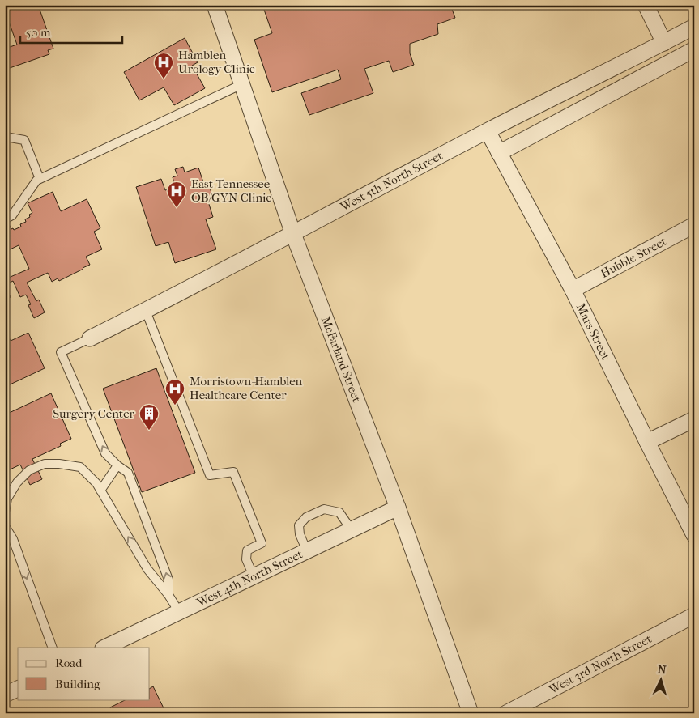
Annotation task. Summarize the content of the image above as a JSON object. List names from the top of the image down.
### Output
{
  "streets": {
    "street": [
      "West 5th North Street",
      "Hubble Street",
      "Mars Street",
      "McFarland Street",
      "West 4th North Street",
      "West 3rd North Street"
    ]
  },
  "crossings": [
    ["West 5th North Street", "Mars Street"],
    ["West 5th North Street", "McFarland Street"],
    ["Hubble Street", "Mars Street"],
    ["McFarland Street", "West 4th North Street"]
  ],
  "places": {
    "hospital": ["Hamblen Urology Clinic", "East Tennessee OB/GYN Clinic", "Morristown-Hamblen Healthcare Center"],
    "building": ["Surgery Center"]
  },
  "legend": ["Road", "Building"],
  "scale_bar": "50 m",
  "north": "top"
}
